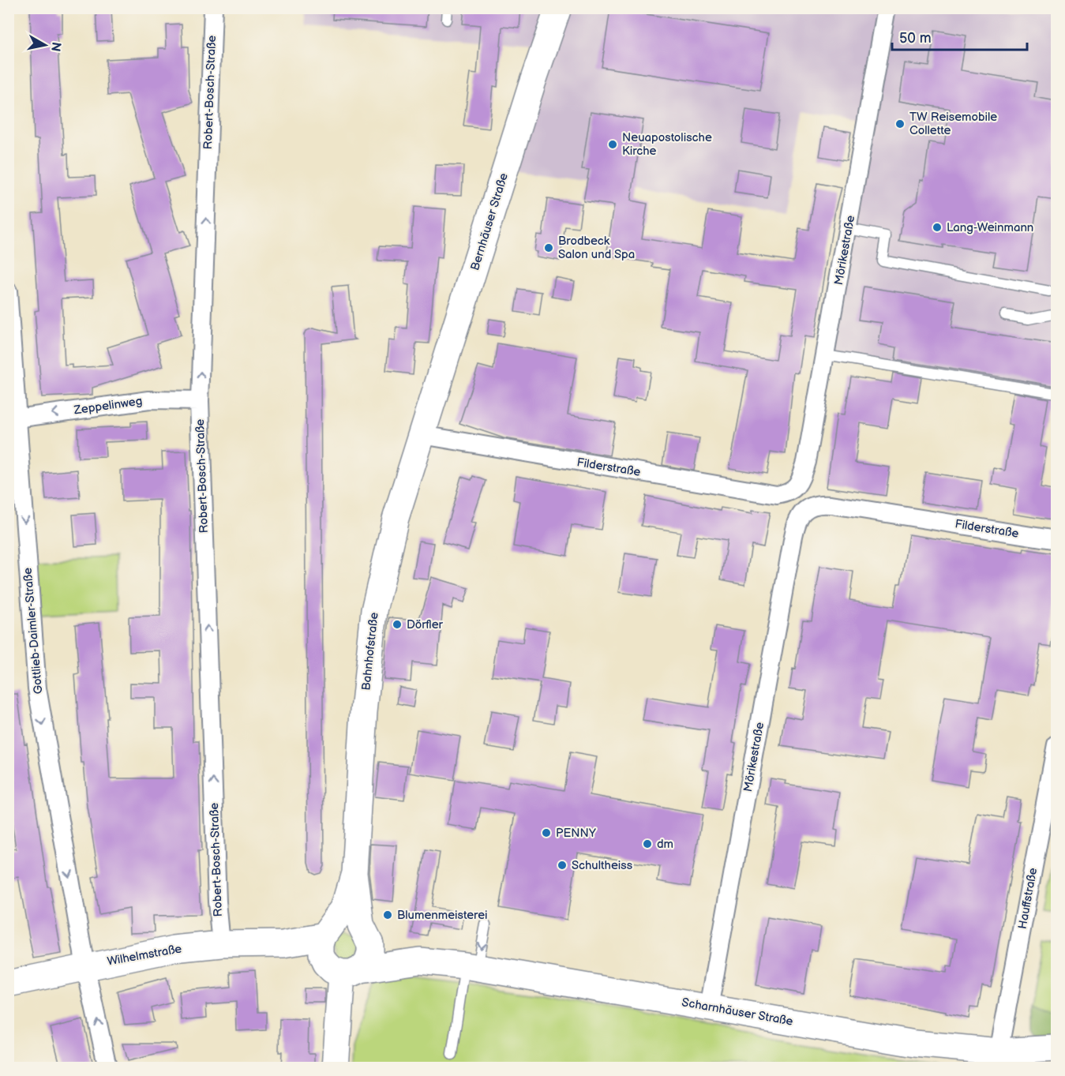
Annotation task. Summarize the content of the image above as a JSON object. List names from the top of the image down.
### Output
{
  "streets": {
    "street": [
      "Robert-Bosch-Straße",
      "Bernhäuser Straße",
      "Mörikestraße",
      "Zeppelinweg",
      "Filderstraße",
      "Gottlieb-Daimler-Straße",
      "Bahnhofstraße",
      "Hauffstraße",
      "Wilhelmstraße",
      "Scharnhäuser Straße"
    ]
  },
  "crossings": [
    ["Robert-Bosch-Straße", "Zeppelinweg"],
    ["Robert-Bosch-Straße", "Wilhelmstraße"],
    ["Bernhäuser Straße", "Filderstraße"],
    ["Bernhäuser Straße", "Bahnhofstraße"],
    ["Mörikestraße", "Filderstraße"],
    ["Mörikestraße", "Scharnhäuser Straße"],
    ["Zeppelinweg", "Gottlieb-Daimler-Straße"],
    ["Filderstraße", "Bahnhofstraße"],
    ["Gottlieb-Daimler-Straße", "Wilhelmstraße"],
    ["Bahnhofstraße", "Wilhelmstraße"],
    ["Bahnhofstraße", "Scharnhäuser Straße"],
    ["Hauffstraße", "Scharnhäuser Straße"],
    ["Wilhelmstraße", "Scharnhäuser Straße"]
  ],
  "one_way": ["Robert-Bosch-Straße", "Zeppelinweg"],
  "places": [
    "TW Reisemobile Collette",
    "Neuapostolische Kirche",
    "Lang-Weinmann",
    "Brodbeck Salon und Spa",
    "Dörfler",
    "PENNY",
    "dm",
    "Schultheiss",
    "Blumenmeisterei"
  ],
  "scale_bar": "50 m",
  "north": "right"
}
